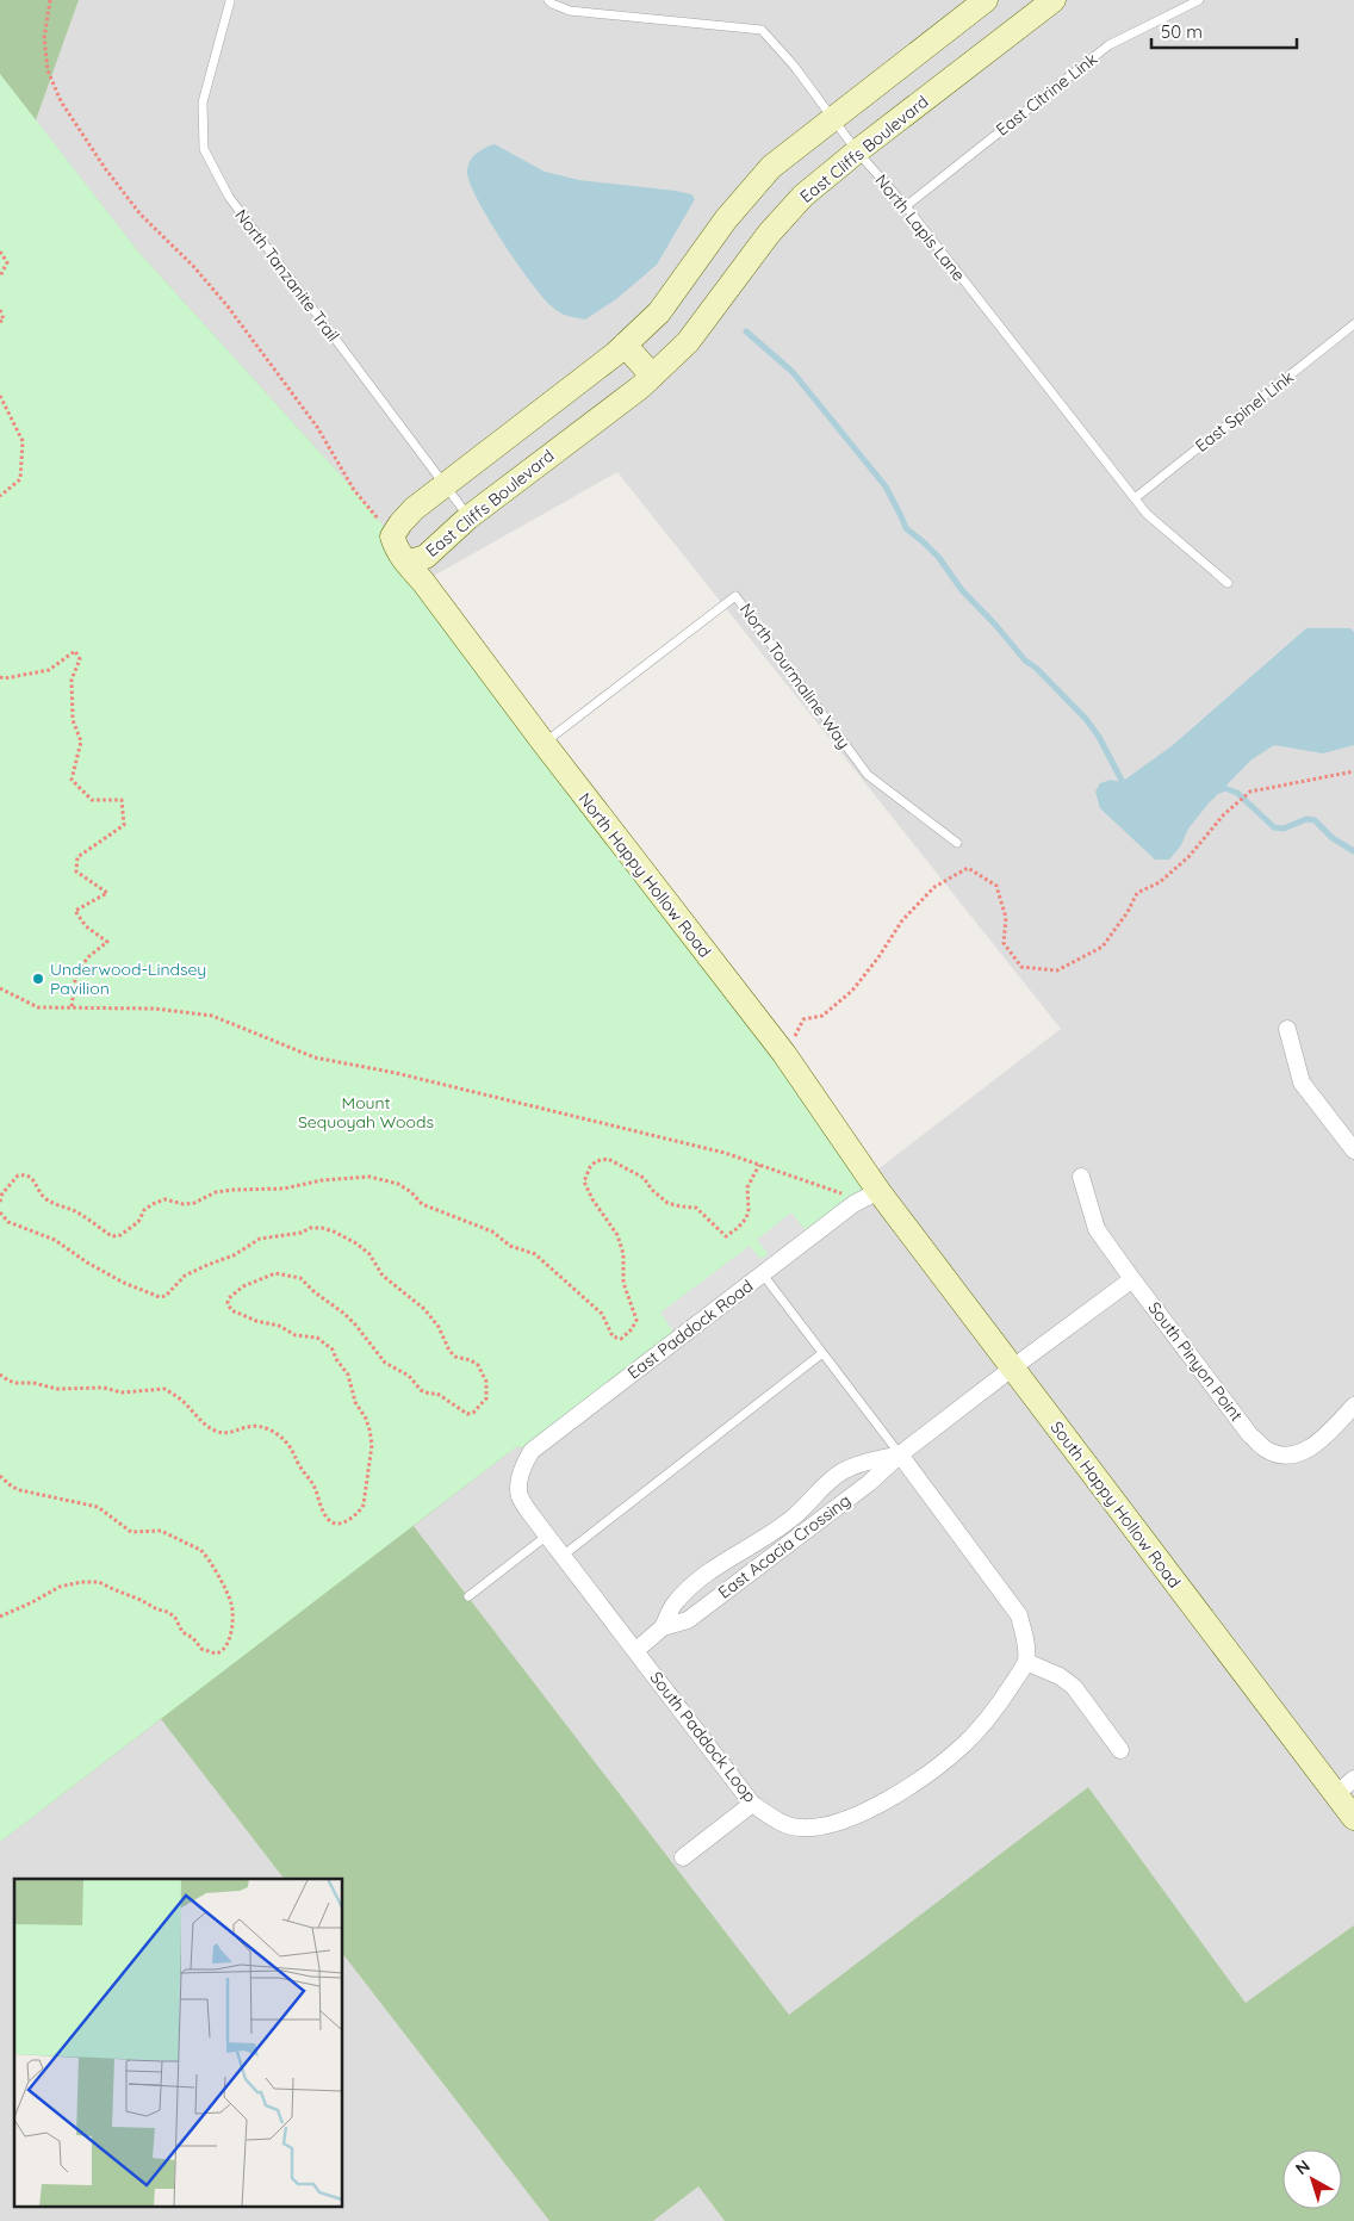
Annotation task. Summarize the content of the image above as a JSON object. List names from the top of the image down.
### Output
{
  "streets": {
    "street": [
      "East Cliffs Boulevard",
      "North Happy Hollow Road",
      "East Paddock Road",
      "South Pinyon Point",
      "South Happy Hollow Road",
      "East Acacia Crossing",
      "South Paddock Loop"
    ],
    "lane": [
      "East Citrine Link",
      "North Lapis Lane",
      "North Tanzanite Trail",
      "East Spinel Link",
      "North Tourmaline Way"
    ]
  },
  "crossings": [
    ["East Citrine Link", "North Lapis Lane"],
    ["East Cliffs Boulevard", "North Lapis Lane"],
    ["East Cliffs Boulevard", "North Tanzanite Trail"],
    ["East Cliffs Boulevard", "North Happy Hollow Road"],
    ["North Lapis Lane", "East Spinel Link"],
    ["North Tourmaline Way", "North Happy Hollow Road"],
    ["North Happy Hollow Road", "East Paddock Road"],
    ["North Happy Hollow Road", "South Happy Hollow Road"],
    ["East Paddock Road", "South Happy Hollow Road"],
    ["East Paddock Road", "South Paddock Loop"],
    ["South Pinyon Point", "East Acacia Crossing"],
    ["South Happy Hollow Road", "East Acacia Crossing"],
    ["East Acacia Crossing", "South Paddock Loop"]
  ],
  "parks": ["Mount Sequoyah Woods"],
  "places": ["Underwood-Lindsey Pavilion"],
  "scale_bar": "50 m",
  "north": "top left"
}
